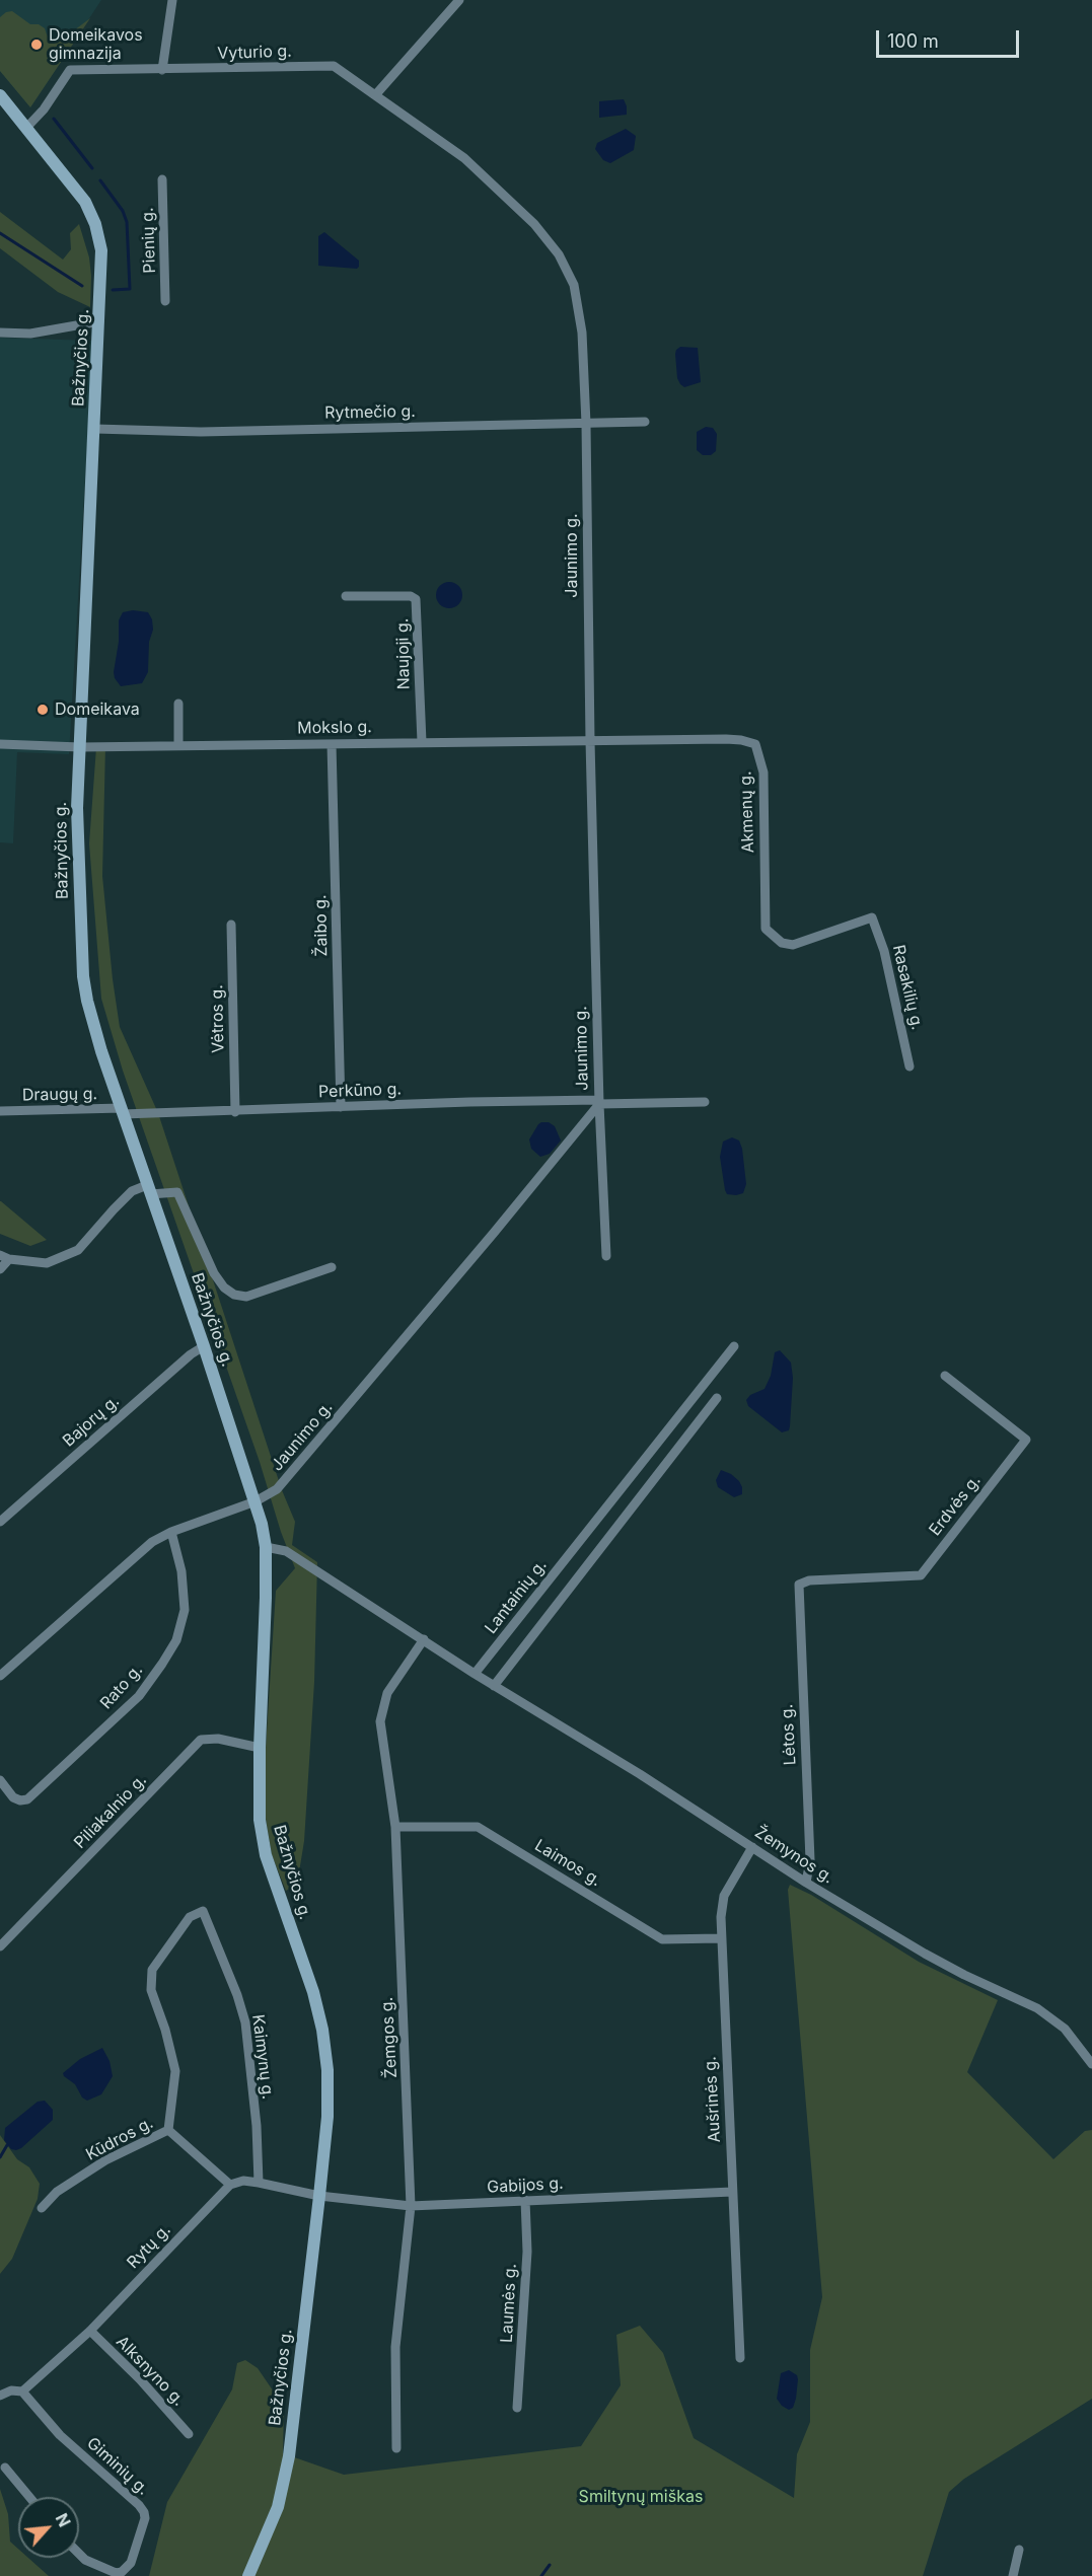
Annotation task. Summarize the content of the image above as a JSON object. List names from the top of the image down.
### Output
{
  "streets": {
    "main road": ["Bažnyčios g."],
    "street": [
      "Vyturio g.",
      "Pienių g.",
      "Rytmečio g.",
      "Jaunimo g.",
      "Naujoji g.",
      "Mokslo g.",
      "Akmenų g.",
      "Žaibo g.",
      "Rasakilių g.",
      "Vėtros g.",
      "Perkūno g.",
      "Draugų g.",
      "Bajorų g.",
      "Erdvės g.",
      "Lantainių g.",
      "Rato g.",
      "Lėtos g.",
      "Piliakalnio g.",
      "Žemynos g.",
      "Laimos g.",
      "Žemgos g.",
      "Kaimynų g.",
      "Aušrinės g.",
      "Kūdros g.",
      "Gabijos g.",
      "Rytų g.",
      "Laumės g.",
      "Alksnyno g.",
      "Giminių g."
    ]
  },
  "crossings": [
    ["Vyturio g.", "Bažnyčios g."],
    ["Vyturio g.", "Jaunimo g."],
    ["Bažnyčios g.", "Rytmečio g."],
    ["Bažnyčios g.", "Jaunimo g."],
    ["Bažnyčios g.", "Mokslo g."],
    ["Bažnyčios g.", "Perkūno g."],
    ["Bažnyčios g.", "Draugų g."],
    ["Bažnyčios g.", "Bajorų g."],
    ["Bažnyčios g.", "Piliakalnio g."],
    ["Bažnyčios g.", "Gabijos g."],
    ["Rytmečio g.", "Jaunimo g."],
    ["Jaunimo g.", "Mokslo g."],
    ["Jaunimo g.", "Akmenų g."],
    ["Jaunimo g.", "Perkūno g."],
    ["Naujoji g.", "Mokslo g."],
    ["Mokslo g.", "Akmenų g."],
    ["Mokslo g.", "Žaibo g."],
    ["Akmenų g.", "Rasakilių g."],
    ["Žaibo g.", "Perkūno g."],
    ["Vėtros g.", "Perkūno g."],
    ["Perkūno g.", "Draugų g."],
    ["Erdvės g.", "Lėtos g."],
    ["Lantainių g.", "Žemynos g."],
    ["Lėtos g.", "Žemynos g."],
    ["Žemynos g.", "Aušrinės g."],
    ["Laimos g.", "Žemgos g."],
    ["Laimos g.", "Aušrinės g."],
    ["Žemgos g.", "Gabijos g."],
    ["Kaimynų g.", "Kūdros g."],
    ["Aušrinės g.", "Gabijos g."],
    ["Gabijos g.", "Laumės g."],
    ["Rytų g.", "Alksnyno g."],
    ["Rytų g.", "Giminių g."]
  ],
  "parks": ["Smiltynų miškas"],
  "places": ["Domeikavos gimnazija", "Domeikava"],
  "scale_bar": "100 m",
  "north": "top right"
}
